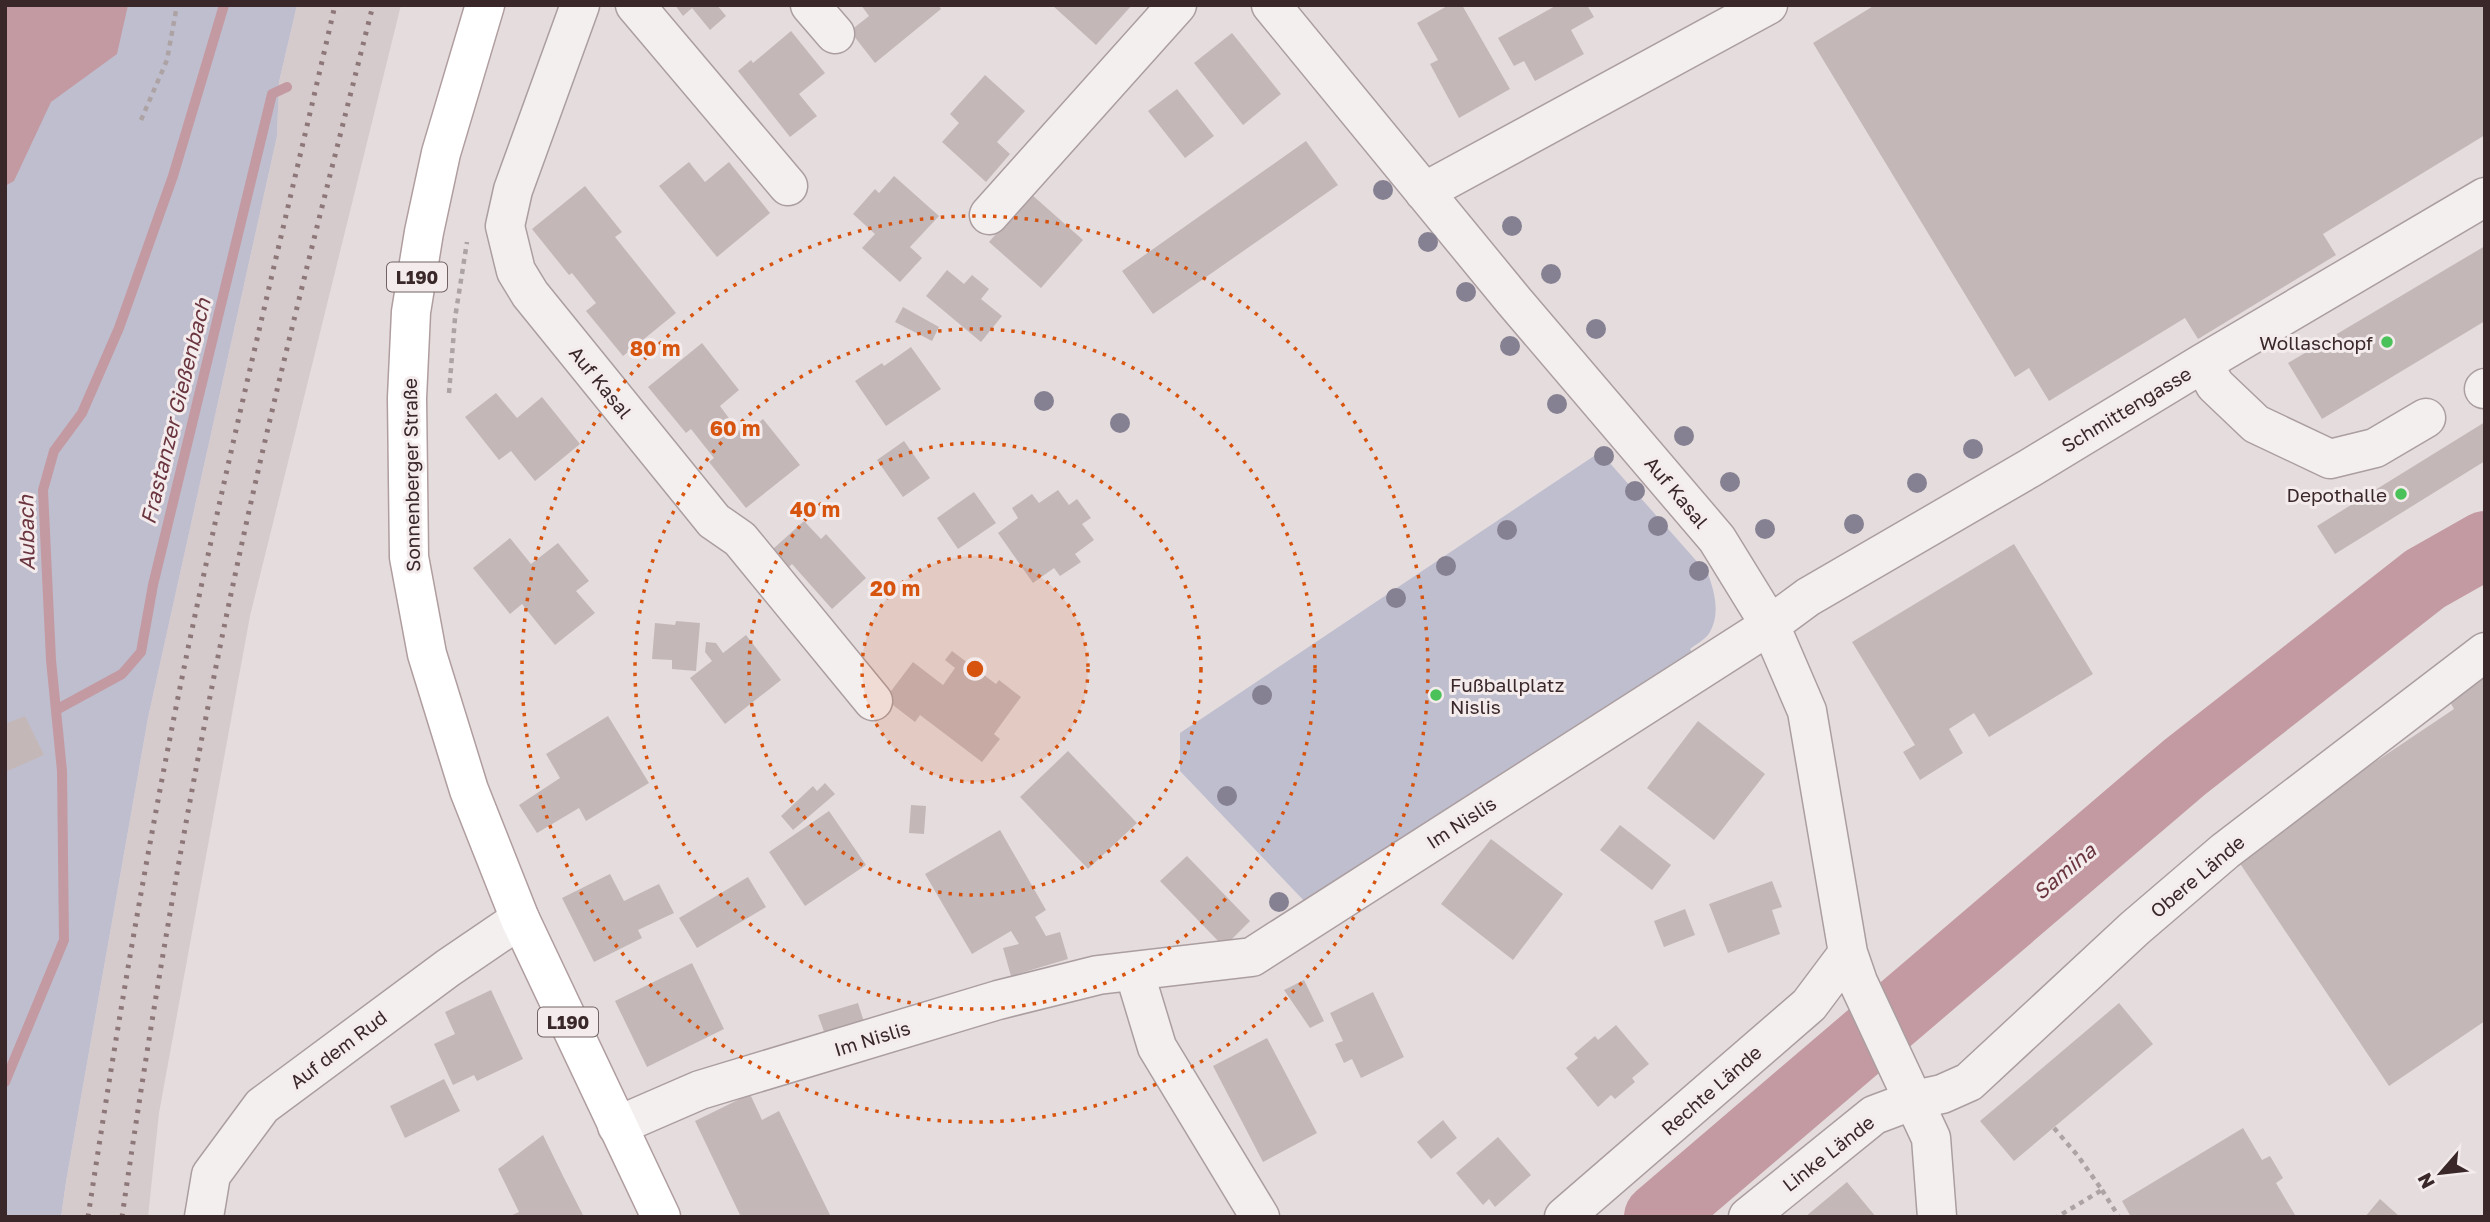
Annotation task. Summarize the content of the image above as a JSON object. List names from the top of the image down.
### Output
{
  "streets": {
    "main road": ["L190", "Sonnenberger Straße"],
    "street": [
      "Auf Kasal",
      "Schmittengasse",
      "Im Nislis",
      "Obere Lände",
      "Auf dem Rud",
      "Rechte Lände",
      "Linke Lände"
    ]
  },
  "crossings": [
    ["L190", "Sonnenberger Straße"],
    ["L190", "Im Nislis"],
    ["Auf Kasal", "Schmittengasse"],
    ["Auf Kasal", "Im Nislis"],
    ["Auf Kasal", "Obere Lände"],
    ["Auf Kasal", "Rechte Lände"],
    ["Auf Kasal", "Linke Lände"],
    ["Schmittengasse", "Im Nislis"],
    ["Sonnenberger Straße", "Im Nislis"],
    ["Sonnenberger Straße", "Auf dem Rud"],
    ["Obere Lände", "Linke Lände"]
  ],
  "water": ["Frastanzer Gießenbach", "Aubach", "Samina"],
  "places": ["Wollaschopf", "Depothalle", "Fußballplatz Nislis"],
  "north": "bottom left",
  "rings": [
    "80 m",
    "60 m",
    "40 m",
    "20 m"
  ]
}
